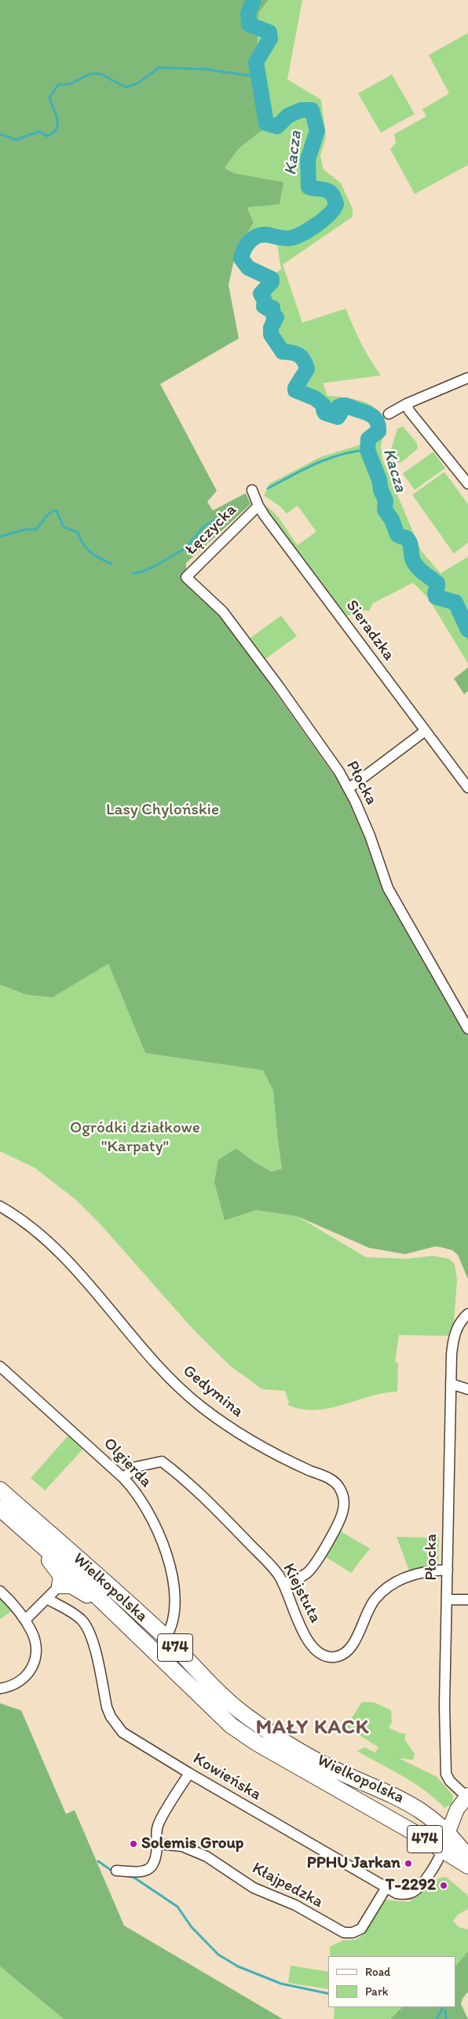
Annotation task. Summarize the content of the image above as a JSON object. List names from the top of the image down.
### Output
{
  "streets": {
    "main road": ["Wielkopolska", "474"],
    "street": [
      "Łęczycka",
      "Sieradzka",
      "Płocka",
      "Gedymina",
      "Olgierda",
      "Kiejstuta",
      "Kowieńska",
      "Kłajpedzka"
    ]
  },
  "crossings": [
    ["Łęczycka", "Sieradzka"],
    ["Łęczycka", "Płocka"],
    ["Płocka", "Kiejstuta"],
    ["Gedymina", "Kiejstuta"],
    ["Olgierda", "Wielkopolska"],
    ["Olgierda", "Kiejstuta"],
    ["Wielkopolska", "Kowieńska"],
    ["Kowieńska", "Kłajpedzka"]
  ],
  "districts": ["MAŁY KACK"],
  "water": ["Kacza"],
  "parks": ["Lasy Chylońskie", "Ogródki działkowe \"Karpaty\""],
  "places": ["Solemis Group", "PPHU Jarkan", "T-2292"],
  "legend": ["Road", "Park"]
}
